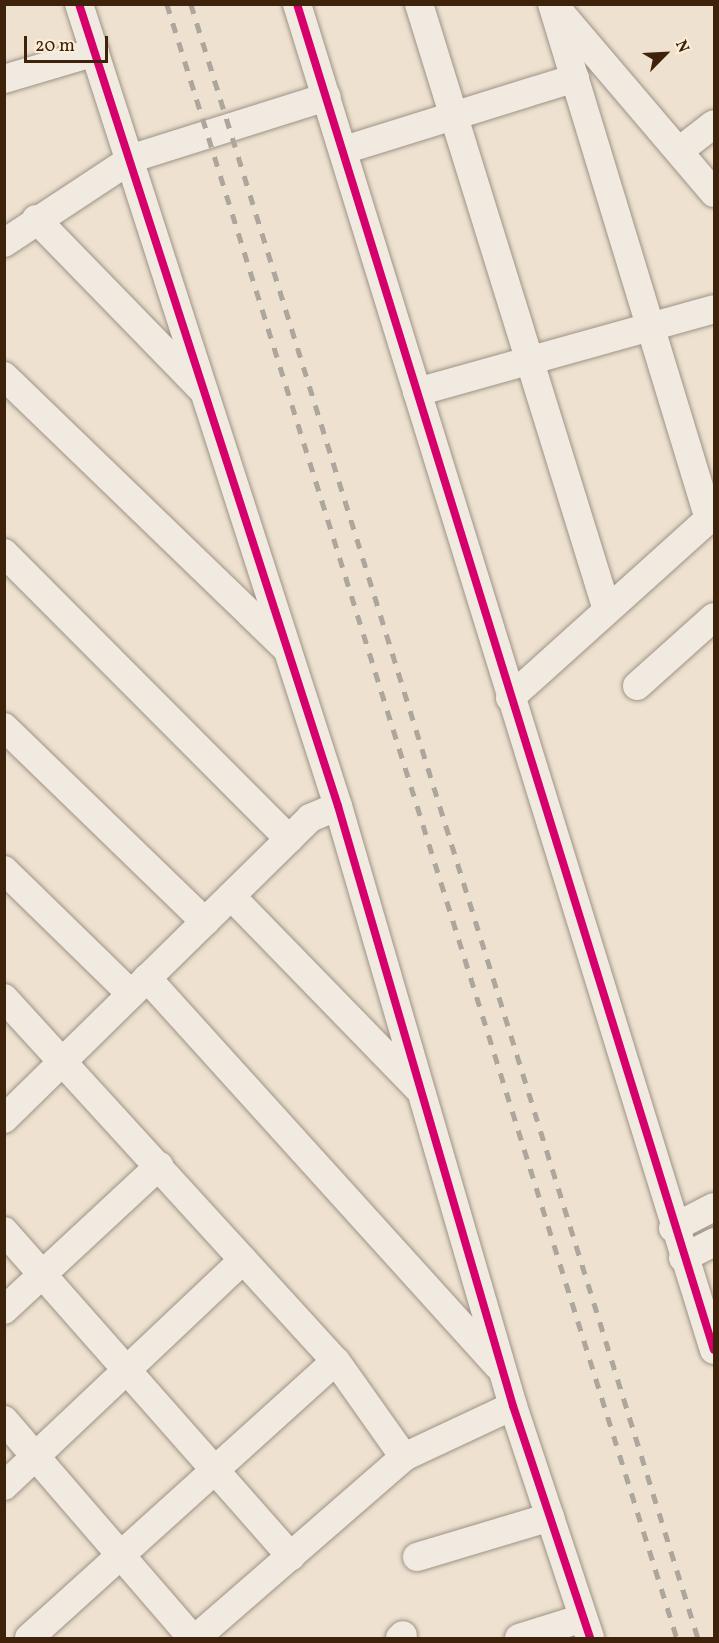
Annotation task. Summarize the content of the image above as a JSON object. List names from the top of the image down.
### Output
{
  "scale_bar": "20 m",
  "north": "top right"
}
